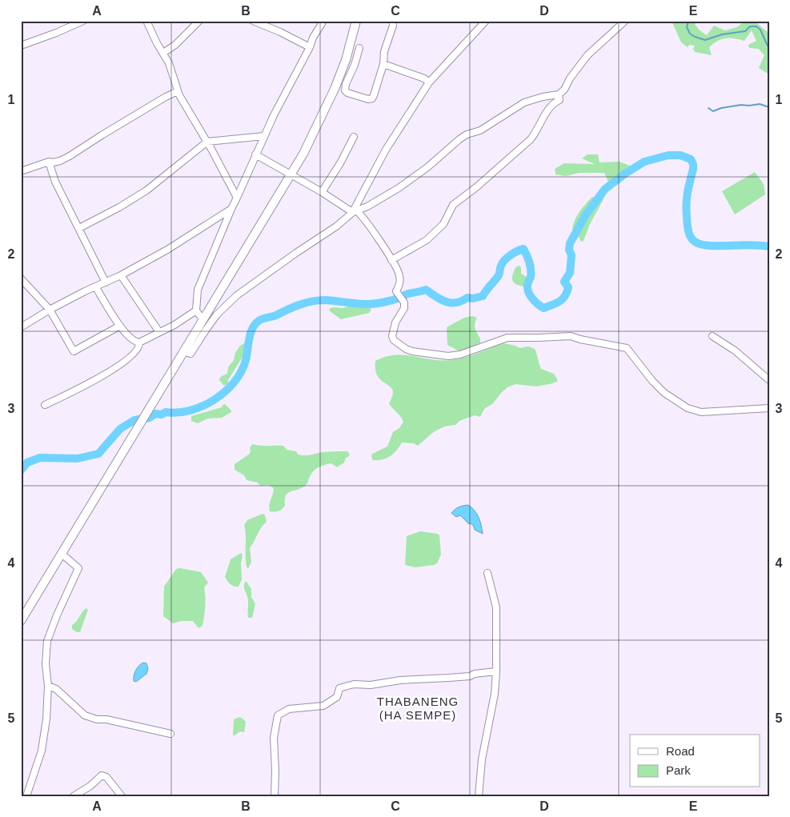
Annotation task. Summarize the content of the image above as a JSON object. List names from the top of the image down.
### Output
{
  "districts": ["THABANENG (HA SEMPE)"],
  "legend": ["Road", "Park"],
  "grid": {
    "columns": [
      "A",
      "B",
      "C",
      "D",
      "E"
    ],
    "rows": [
      "1",
      "2",
      "3",
      "4",
      "5"
    ]
  }
}
